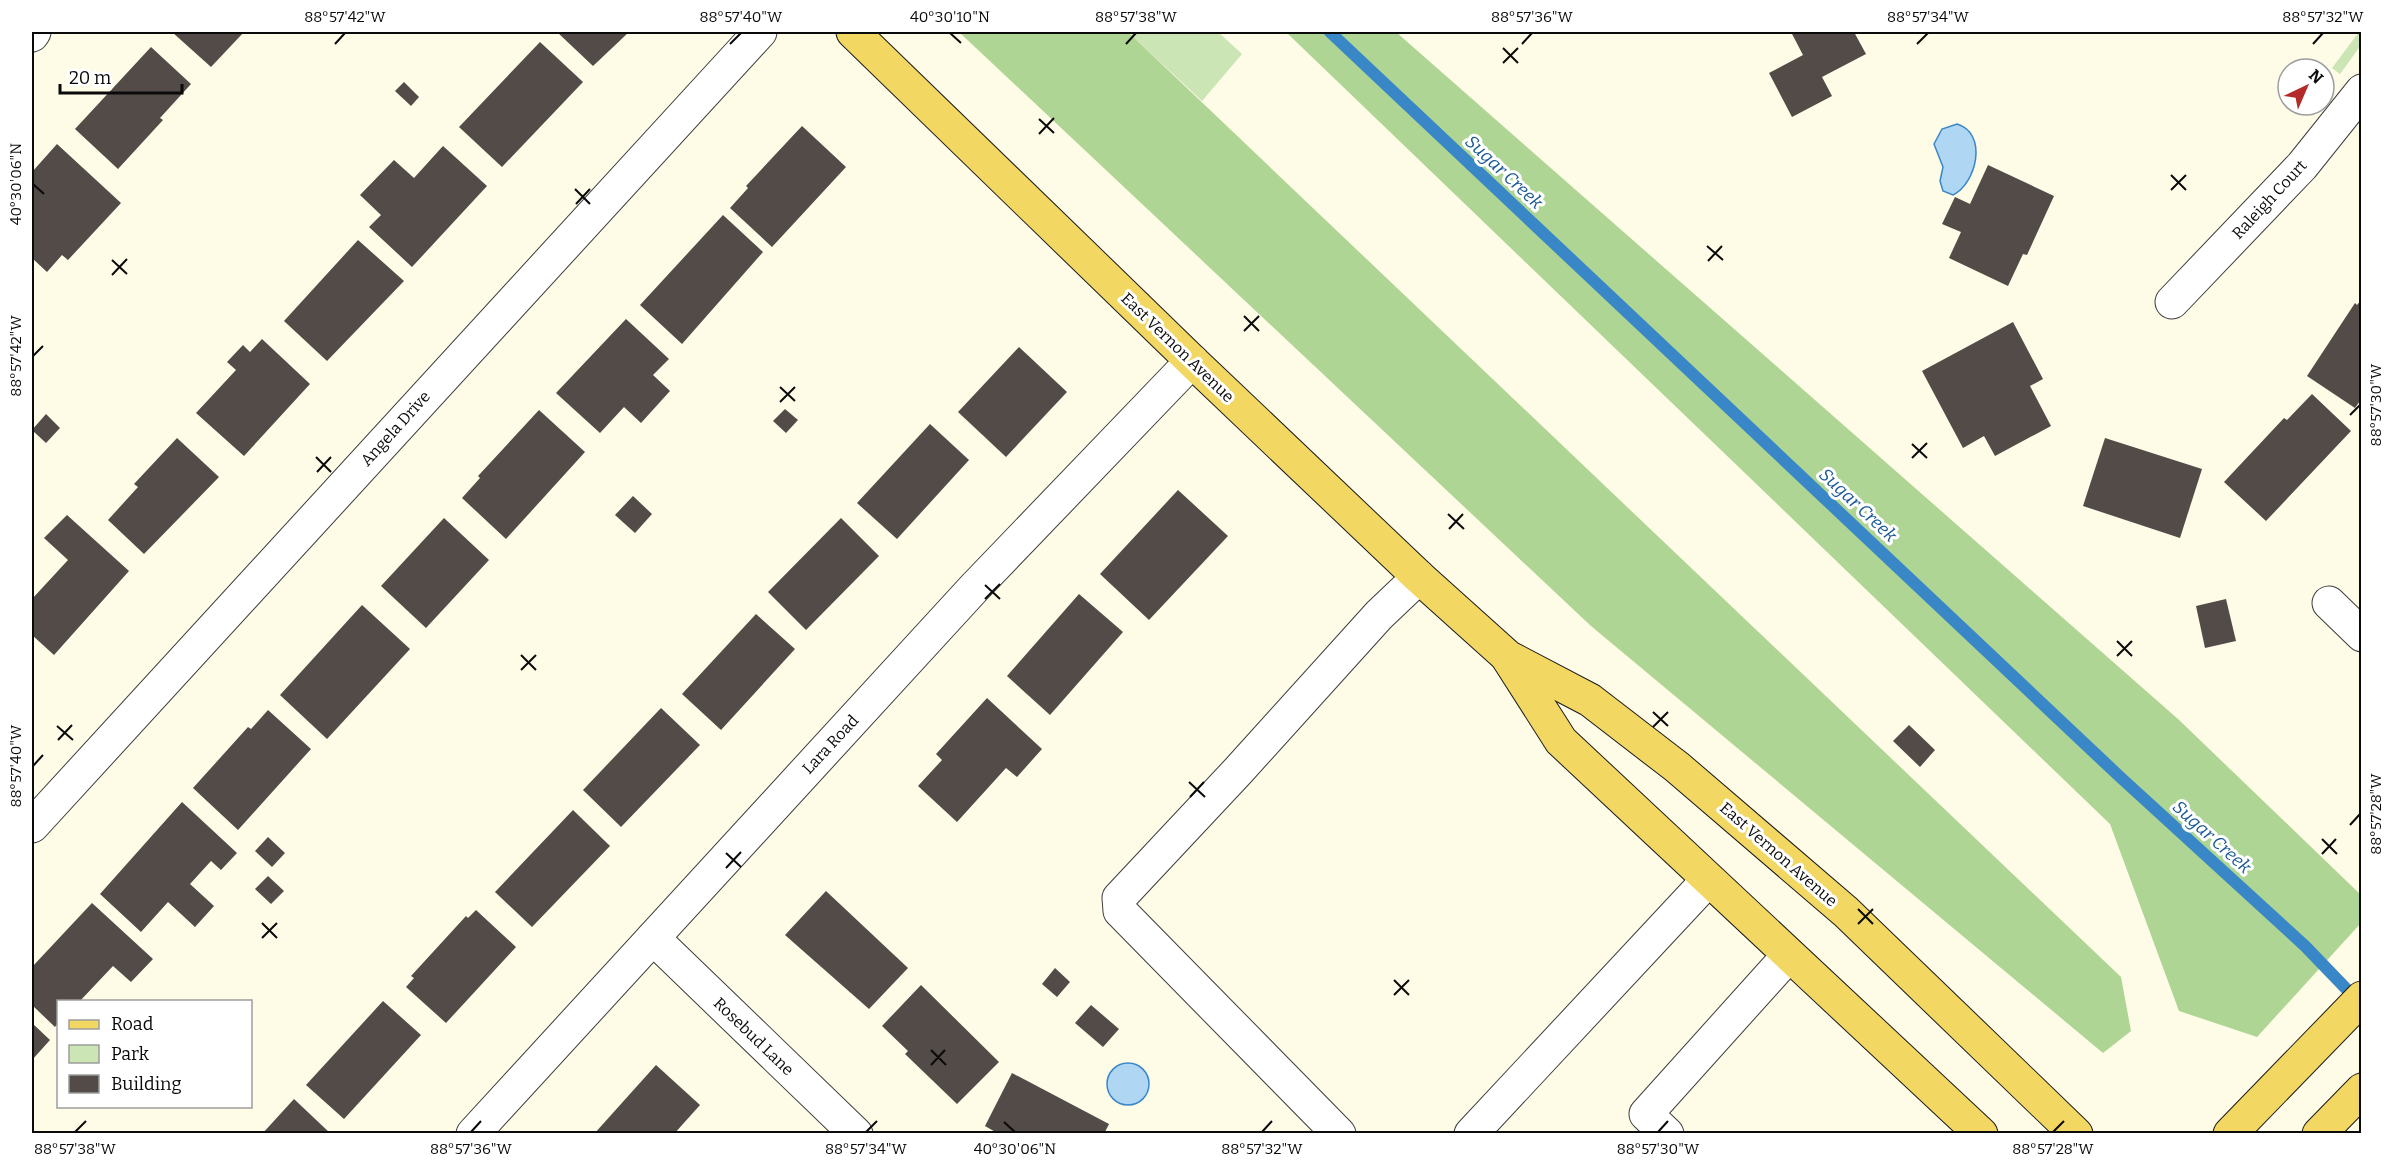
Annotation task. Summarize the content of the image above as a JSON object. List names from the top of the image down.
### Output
{
  "streets": {
    "main road": ["East Vernon Avenue"],
    "street": [
      "Raleigh Court",
      "Angela Drive",
      "Lara Road",
      "Rosebud Lane"
    ]
  },
  "crossings": [
    ["East Vernon Avenue", "Lara Road"],
    ["Lara Road", "Rosebud Lane"]
  ],
  "water": ["Sugar Creek"],
  "legend": ["Road", "Park", "Building"],
  "scale_bar": "20 m",
  "north": "top right",
  "coordinates": [
    "88°57'42\"W",
    "88°57'40\"W",
    "40°30'10\"N",
    "88°57'38\"W",
    "88°57'36\"W",
    "88°57'34\"W",
    "88°57'32\"W",
    "40°30'06\"N",
    "88°57'30\"W",
    "88°57'28\"W"
  ]
}
